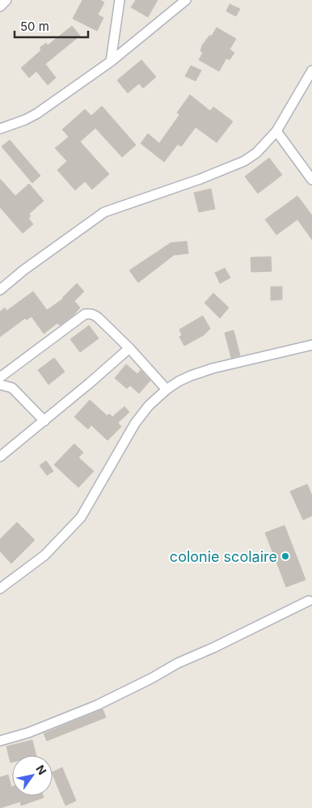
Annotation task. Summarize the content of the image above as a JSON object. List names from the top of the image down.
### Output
{
  "places": ["colonie scolaire"],
  "scale_bar": "50 m",
  "north": "top right"
}
